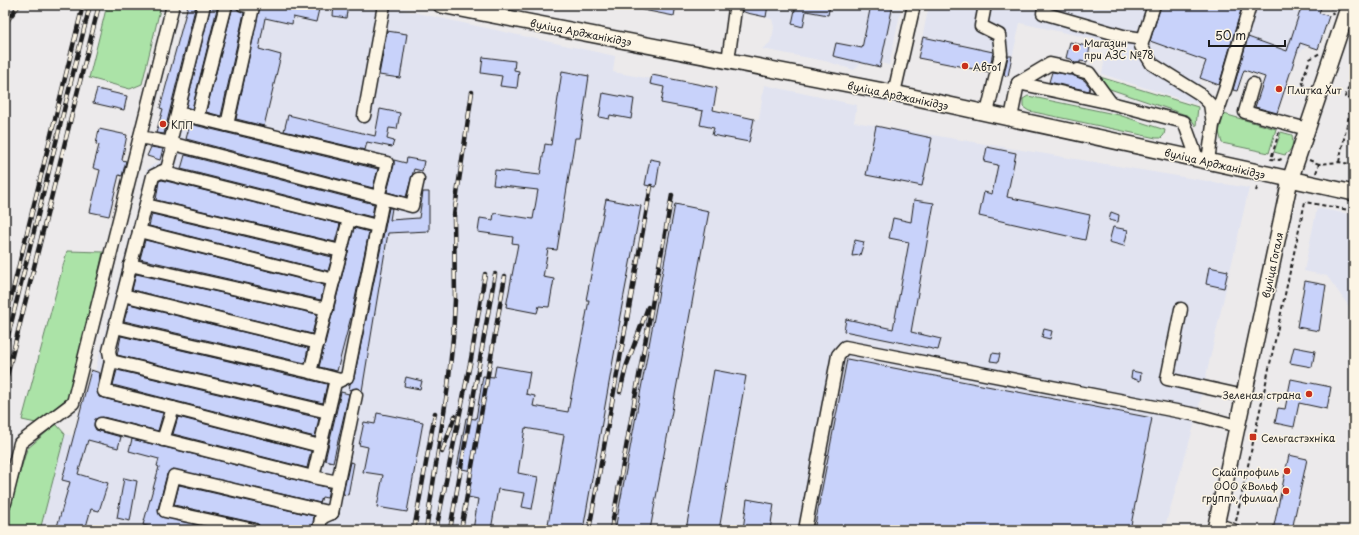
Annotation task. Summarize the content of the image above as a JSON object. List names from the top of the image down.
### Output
{
  "streets": {
    "main road": ["вуліца Арджанікідзэ", "вуліца Гогаля"]
  },
  "crossings": [
    ["вуліца Арджанікідзэ", "вуліца Гогаля"]
  ],
  "places": {
    "other": [
      "Магазин при АЗС №78",
      "Авто1",
      "Плитка Хит",
      "КПП",
      "Зеленая страна",
      "Скайпрофиль",
      "ООО «Вольф групп», филиал"
    ],
    "transit": ["Сельгастэхніка"]
  },
  "scale_bar": "50 m"
}
